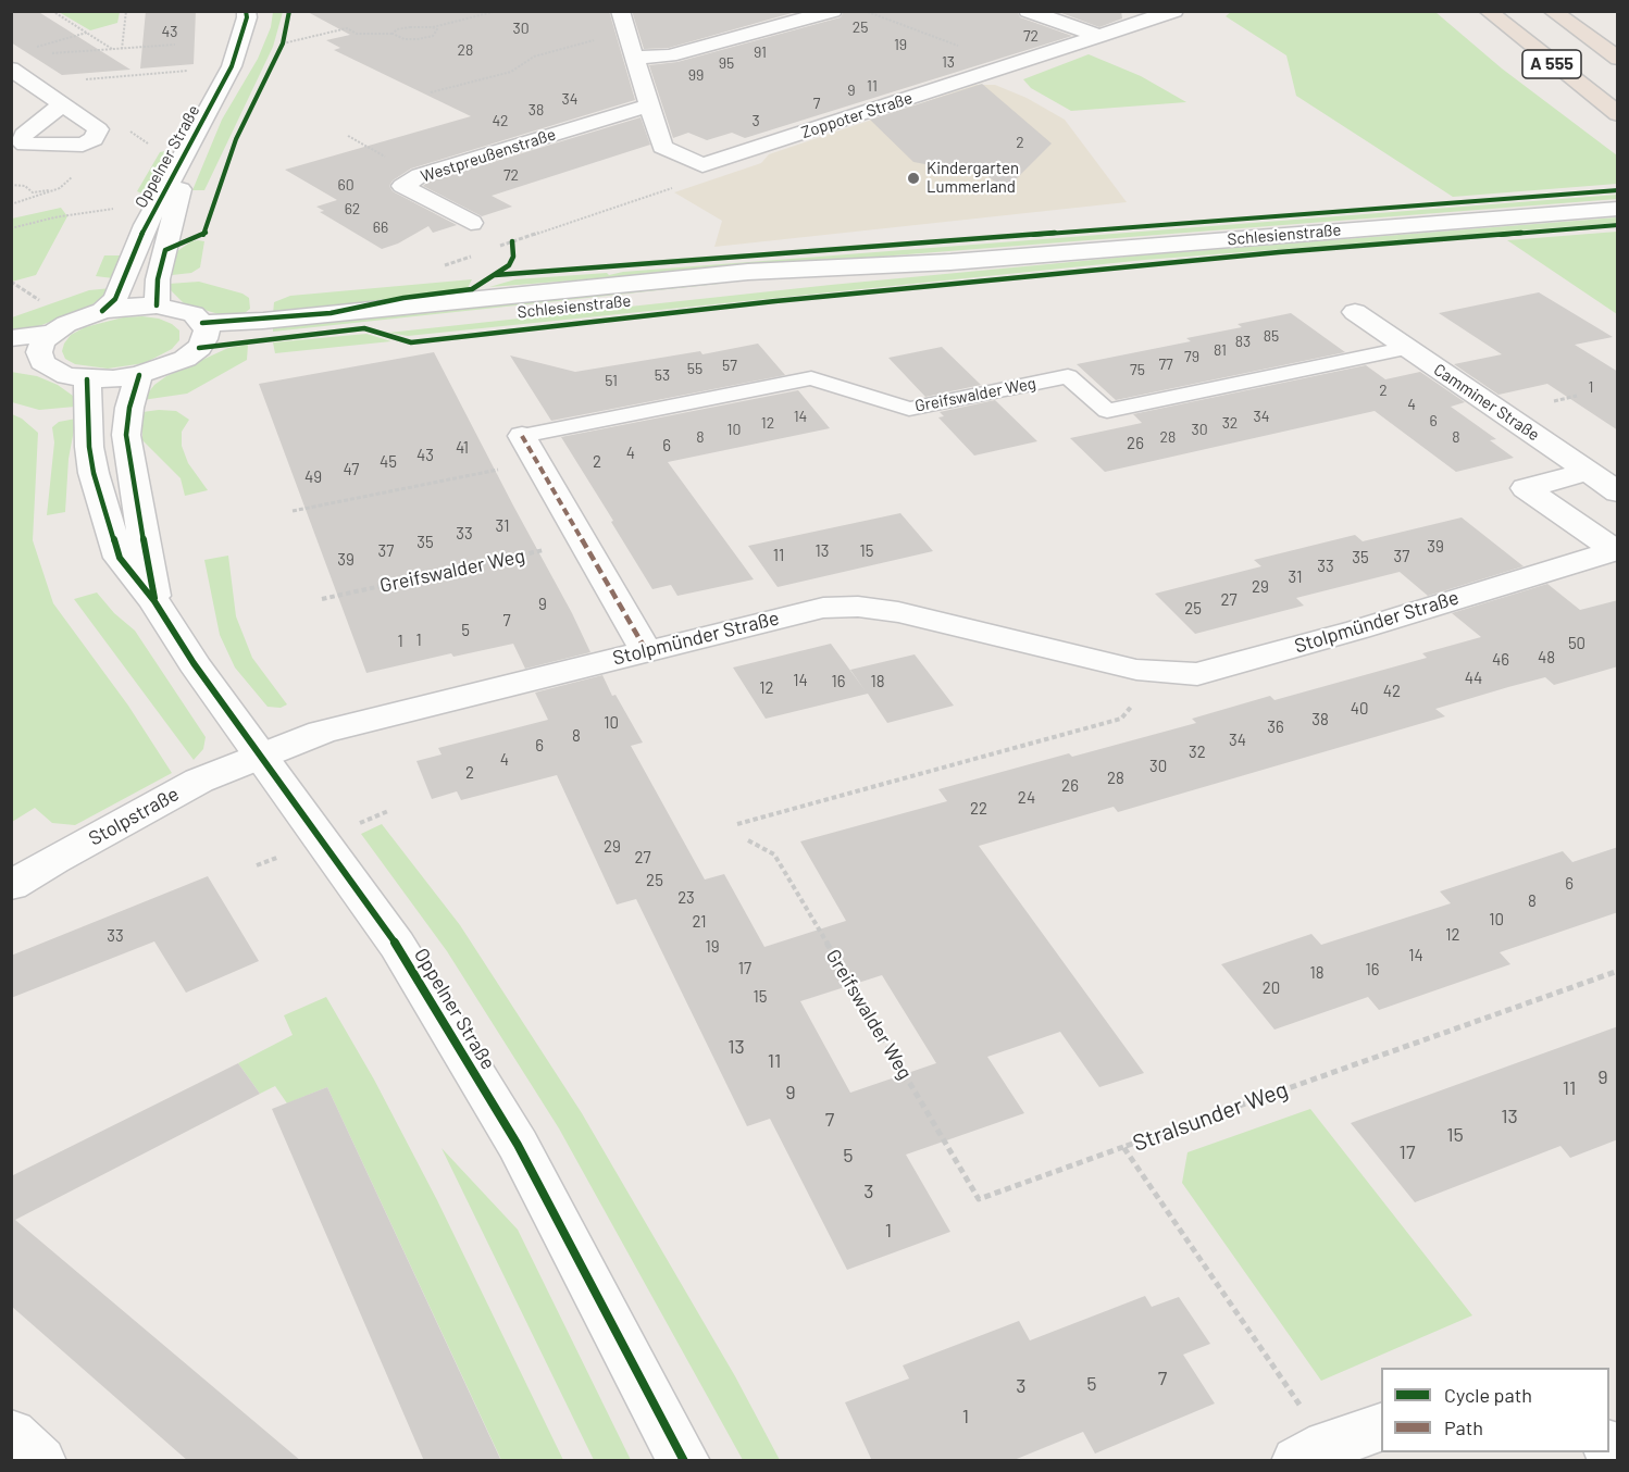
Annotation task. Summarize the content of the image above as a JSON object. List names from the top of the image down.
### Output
{
  "streets": {
    "highway": ["A 555"],
    "street": [
      "Zoppoter Straße",
      "Westpreußenstraße",
      "Oppelner Straße",
      "Schlesienstraße",
      "Camminer Straße",
      "Stolpmünder Straße",
      "Stolpstraße"
    ],
    "lane": ["Greifswalder Weg"],
    "path": ["Stralsunder Weg"]
  },
  "crossings": [
    ["Zoppoter Straße", "Westpreußenstraße"],
    ["Oppelner Straße", "Stolpmünder Straße"],
    ["Oppelner Straße", "Stolpstraße"],
    ["Greifswalder Weg", "Camminer Straße"],
    ["Greifswalder Weg", "Stralsunder Weg"],
    ["Camminer Straße", "Stolpmünder Straße"],
    ["Stolpmünder Straße", "Stolpstraße"]
  ],
  "places": ["Kindergarten Lummerland"],
  "house_numbers": [
    "25",
    "30",
    "43",
    "72",
    "19",
    "28",
    "91",
    "13",
    "95",
    "99",
    "11",
    "9",
    "34",
    "7",
    "38",
    "42",
    "3",
    "2",
    "72",
    "60",
    "62",
    "66",
    "85",
    "83",
    "81",
    "79",
    "77",
    "57",
    "55",
    "75",
    "53",
    "51",
    "1",
    "2",
    "4",
    "14",
    "34",
    "6",
    "12",
    "32",
    "10",
    "30",
    "8",
    "28",
    "8",
    "26",
    "6",
    "41",
    "4",
    "43",
    "45",
    "2",
    "47",
    "49",
    "31",
    "33",
    "35",
    "39",
    "37",
    "13",
    "15",
    "11",
    "37",
    "35",
    "39",
    "33",
    "31",
    "29",
    "27",
    "9",
    "25",
    "7",
    "5",
    "1",
    "1",
    "50",
    "48",
    "46",
    "44",
    "14",
    "16",
    "18",
    "12",
    "42",
    "40",
    "38",
    "10",
    "36",
    "8",
    "34",
    "6",
    "32",
    "4",
    "30",
    "2",
    "28",
    "26",
    "24",
    "22",
    "29",
    "27",
    "25",
    "6",
    "23",
    "8",
    "10",
    "21",
    "12",
    "33",
    "19",
    "14",
    "17",
    "16",
    "18",
    "20",
    "15",
    "13",
    "11",
    "9",
    "11",
    "9",
    "13",
    "7",
    "15",
    "17",
    "5",
    "3",
    "1",
    "7",
    "5",
    "3",
    "1"
  ],
  "legend": ["Cycle path", "Path"]
}
